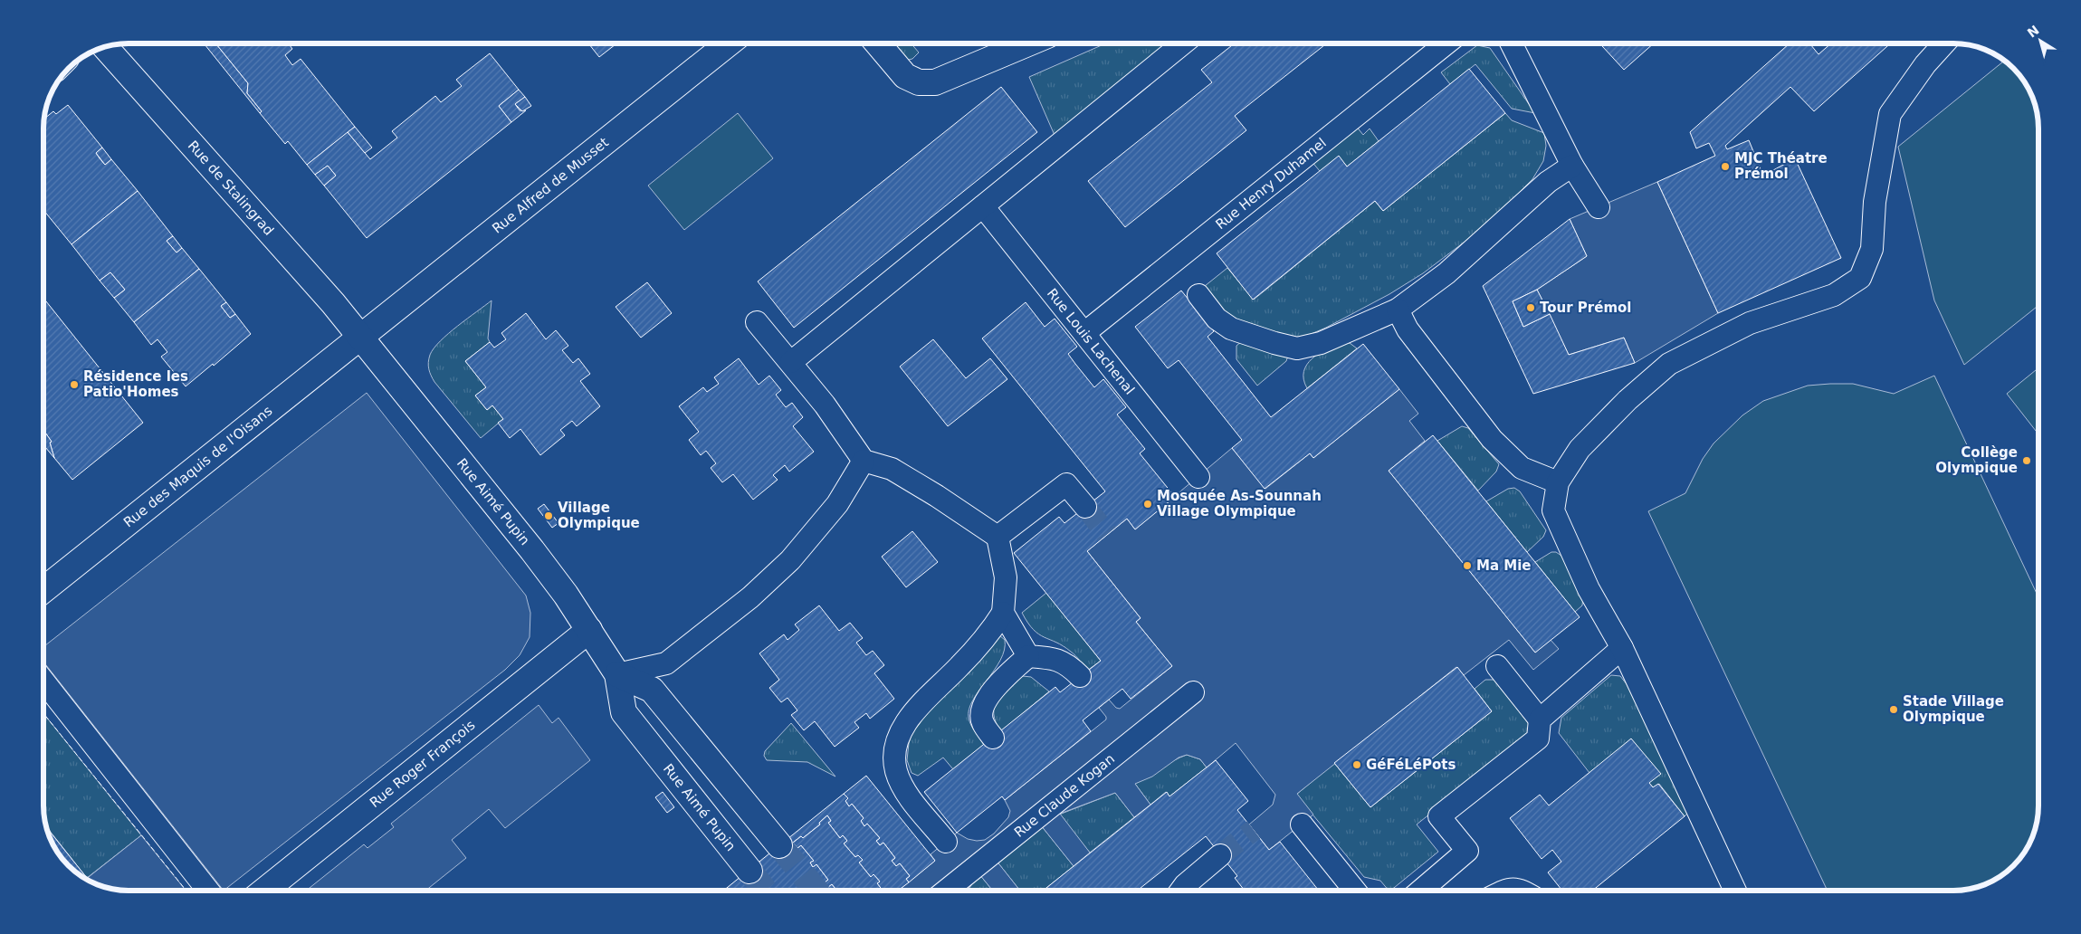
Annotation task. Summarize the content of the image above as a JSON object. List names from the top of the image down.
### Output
{
  "streets": {
    "street": [
      "Rue Henry Duhamel",
      "Rue Alfred de Musset",
      "Rue de Stalingrad",
      "Rue Louis Lachenal",
      "Rue des Maquis de l'Oisans",
      "Rue Aimé Pupin",
      "Rue Roger François",
      "Rue Claude Kogan"
    ]
  },
  "crossings": [
    ["Rue Henry Duhamel", "Rue Louis Lachenal"],
    ["Rue Alfred de Musset", "Rue de Stalingrad"],
    ["Rue Alfred de Musset", "Rue des Maquis de l'Oisans"],
    ["Rue Alfred de Musset", "Rue Aimé Pupin"],
    ["Rue de Stalingrad", "Rue des Maquis de l'Oisans"],
    ["Rue de Stalingrad", "Rue Aimé Pupin"],
    ["Rue des Maquis de l'Oisans", "Rue Aimé Pupin"],
    ["Rue Aimé Pupin", "Rue Roger François"]
  ],
  "places": [
    "MJC Théatre Prémol",
    "Tour Prémol",
    "Résidence les Patio'Homes",
    "Collège Olympique",
    "Mosquée As-Sounnah Village Olympique",
    "Village Olympique",
    "Ma Mie",
    "Stade Village Olympique",
    "GéFéLéPots"
  ],
  "north": "top left"
}
